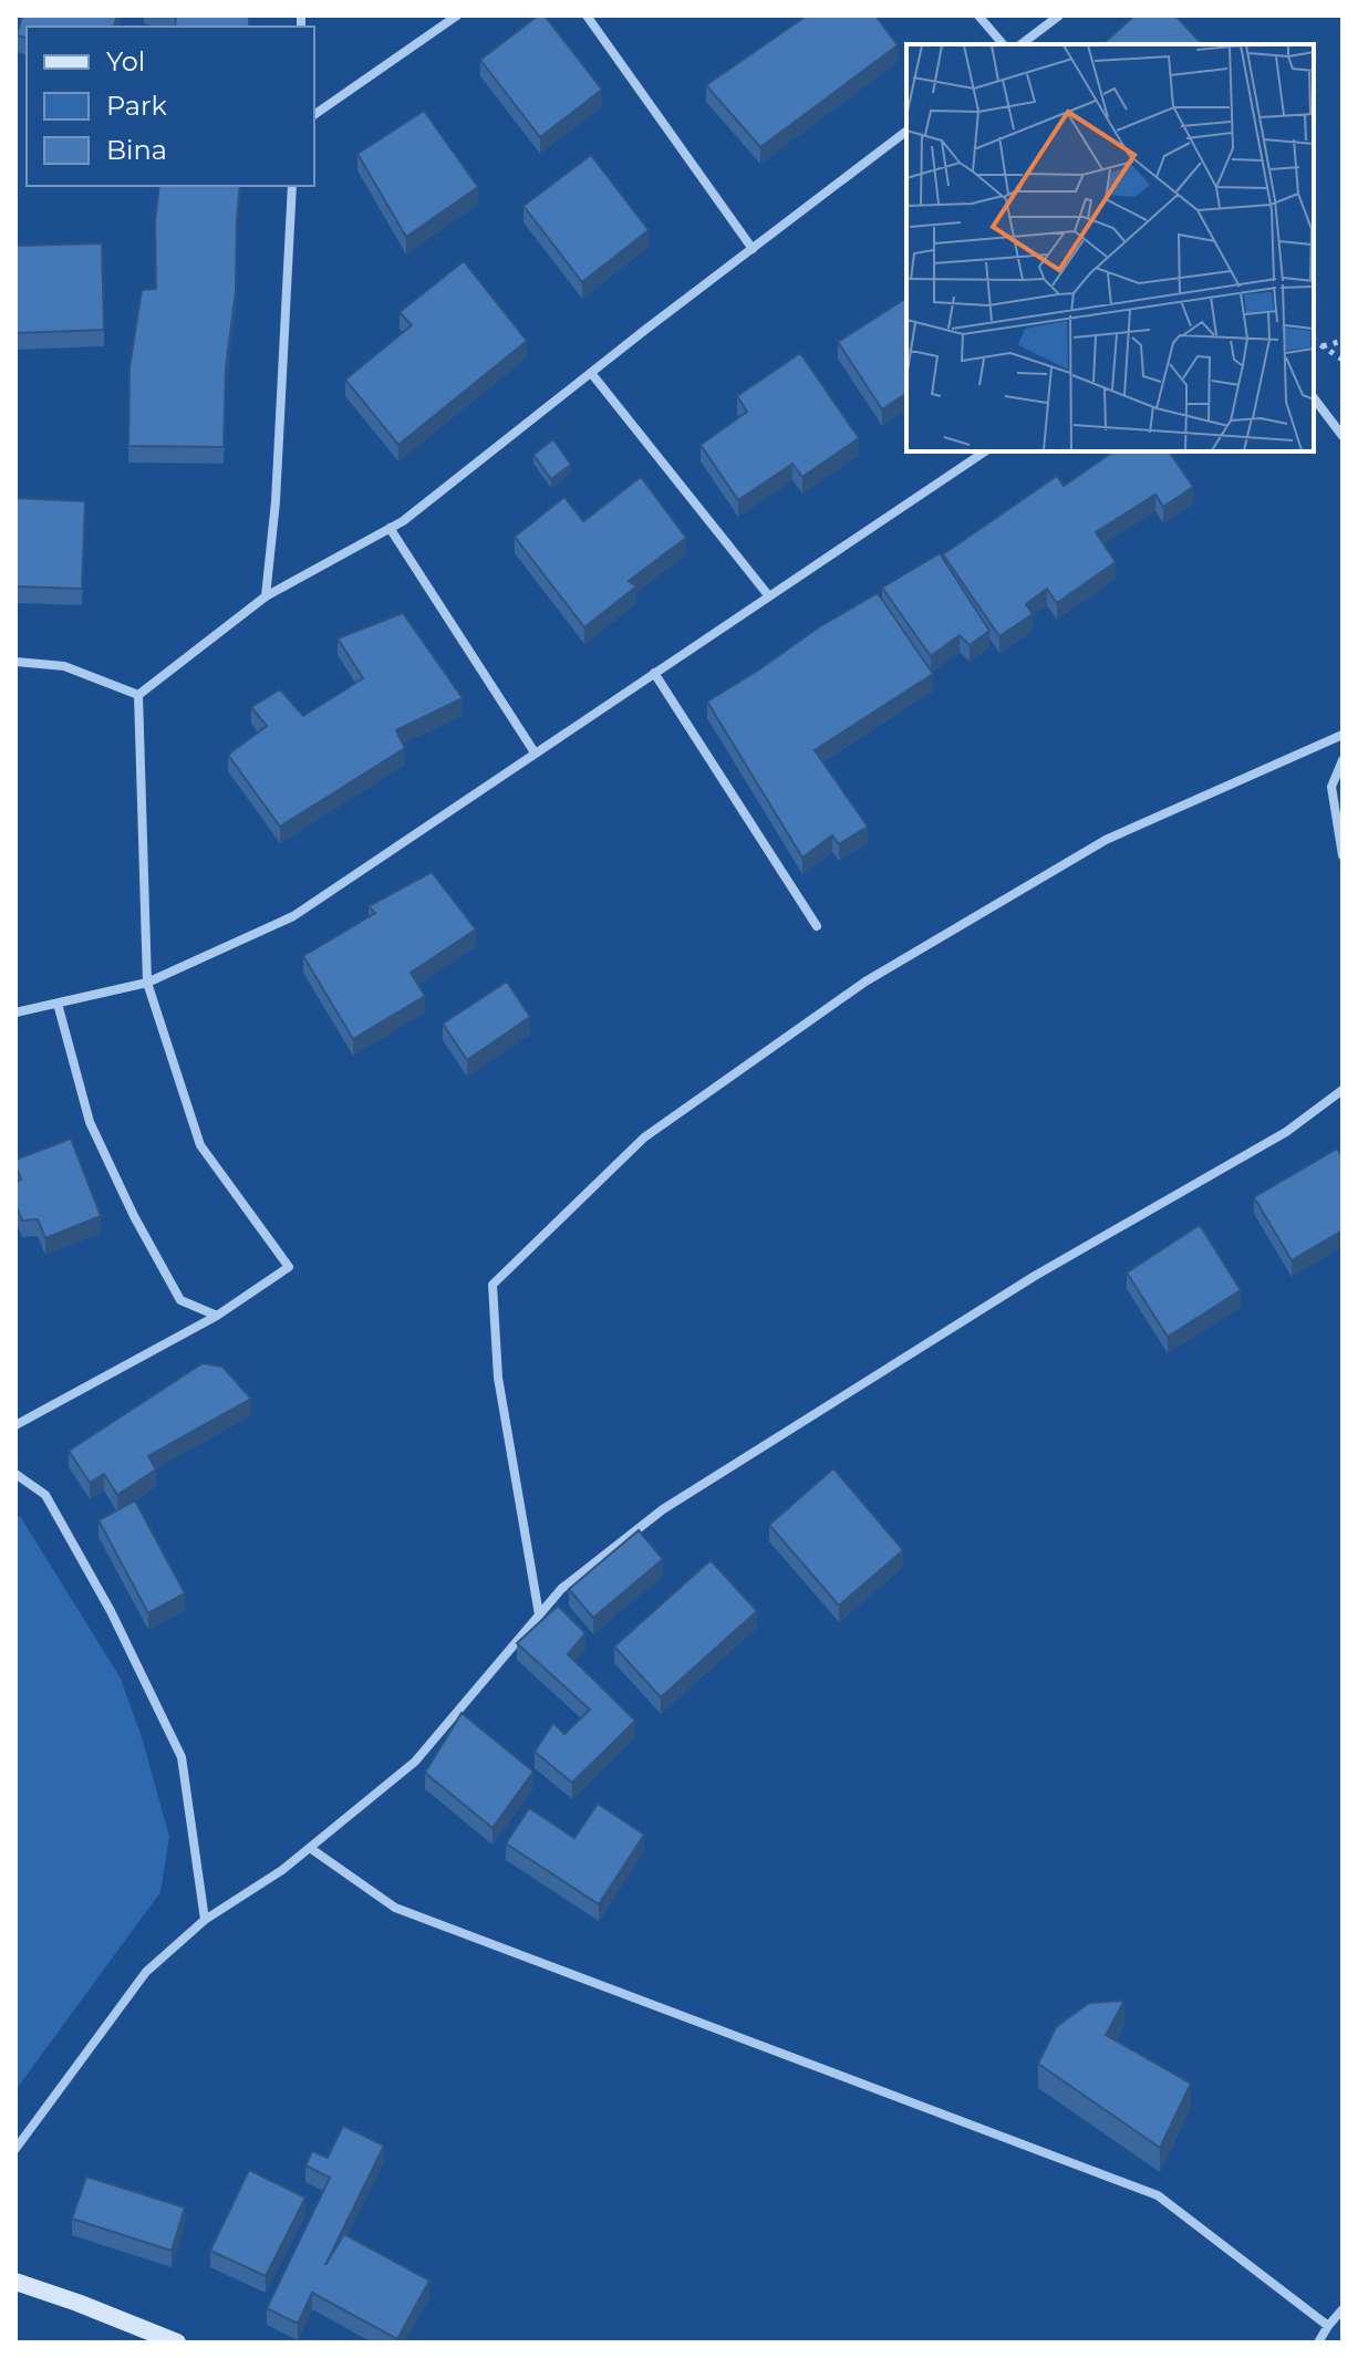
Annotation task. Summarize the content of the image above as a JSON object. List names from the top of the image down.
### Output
{
  "legend": ["Yol", "Park", "Bina"]
}
